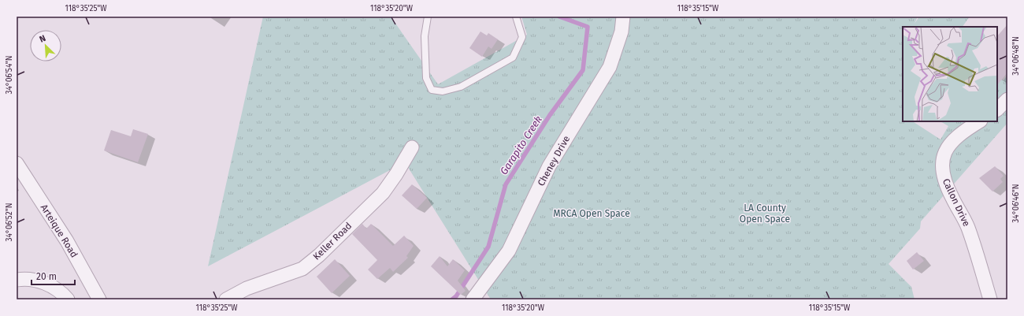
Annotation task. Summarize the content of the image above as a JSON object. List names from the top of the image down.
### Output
{
  "streets": {
    "street": [
      "Cheney Drive",
      "Callon Drive",
      "Arteique Road",
      "Keller Road"
    ]
  },
  "water": ["Garapito Creek"],
  "parks": ["LA County Open Space", "MRCA Open Space"],
  "scale_bar": "20 m",
  "north": "top left",
  "coordinates": [
    "118°35'25\"W",
    "118°35'20\"W",
    "118°35'15\"W",
    "34°06'48\"N",
    "34°06'54\"N",
    "34°06'46\"N",
    "34°06'52\"N"
  ]
}
